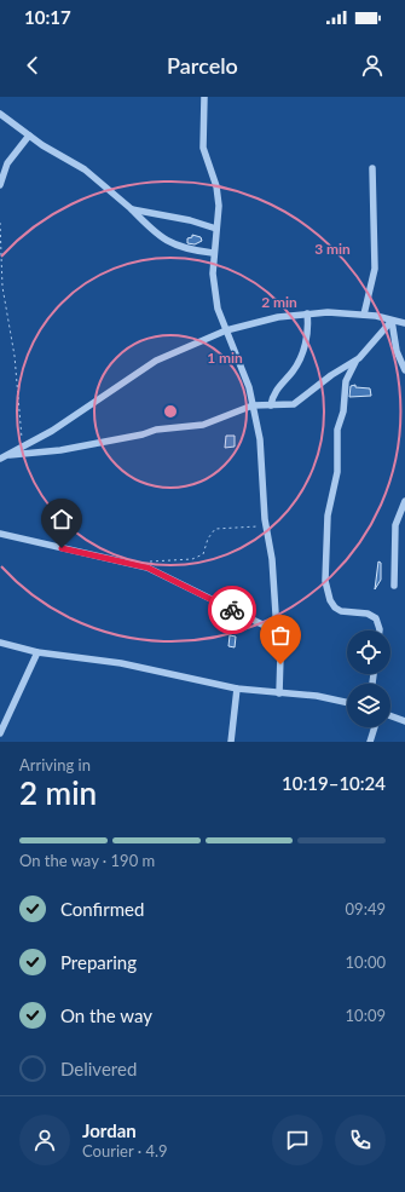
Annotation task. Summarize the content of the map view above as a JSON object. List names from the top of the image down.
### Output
{
  "page": {
    "status": "10:17",
    "header": "Parcelo",
    "heading": ["2 min", "Arriving in", "10:19–10:24"],
    "panel": ["Jordan", "Courier · 4.9"],
    "bar": "On the way · 190 m",
    "list": [
      ["Confirmed", "09:49"],
      ["Preparing", "10:00"],
      ["On the way", "10:09"],
      "Delivered"
    ]
  },
  "rings": ["3 min", "2 min", "1 min"]
}
